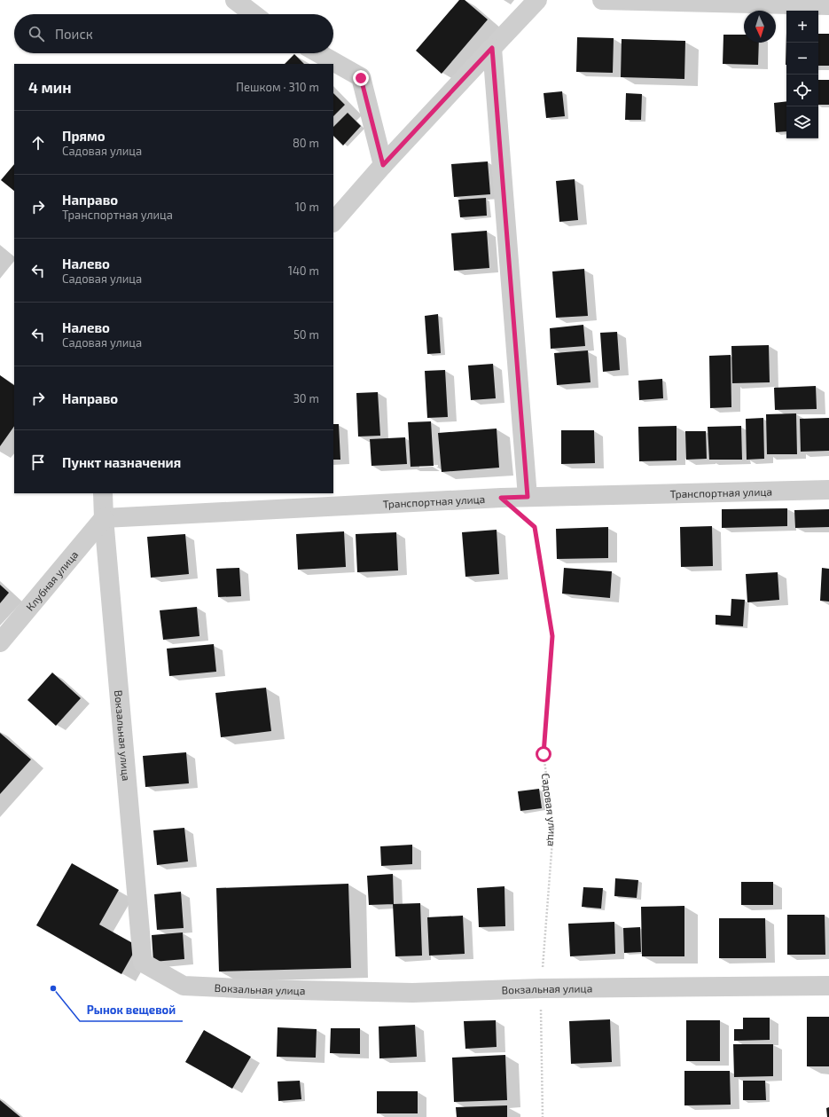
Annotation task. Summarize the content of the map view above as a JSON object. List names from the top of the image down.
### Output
{
  "streets": {
    "street": ["Транспортная улица", "Клубная улица", "Вокзальная улица"],
    "path": ["Садовая улица"]
  },
  "crossings": [
    ["Транспортная улица", "Клубная улица"],
    ["Транспортная улица", "Вокзальная улица"],
    ["Транспортная улица", "Садовая улица"],
    ["Клубная улица", "Вокзальная улица"],
    ["Вокзальная улица", "Садовая улица"]
  ],
  "places": ["Рынок вещевой"],
  "north": "bottom",
  "page": {
    "map_buttons": ["+", "−"],
    "search": "Поиск",
    "heading": ["4 мин", "Пешком · 310 m"],
    "list": [
      ["Прямо", "Садовая улица", "80 m"],
      ["Направо", "Транспортная улица", "10 m"],
      ["Налево", "Садовая улица", "140 m"],
      ["Налево", "Садовая улица", "50 m"],
      ["Направо", "30 m"],
      "Пункт назначения"
    ]
  }
}
